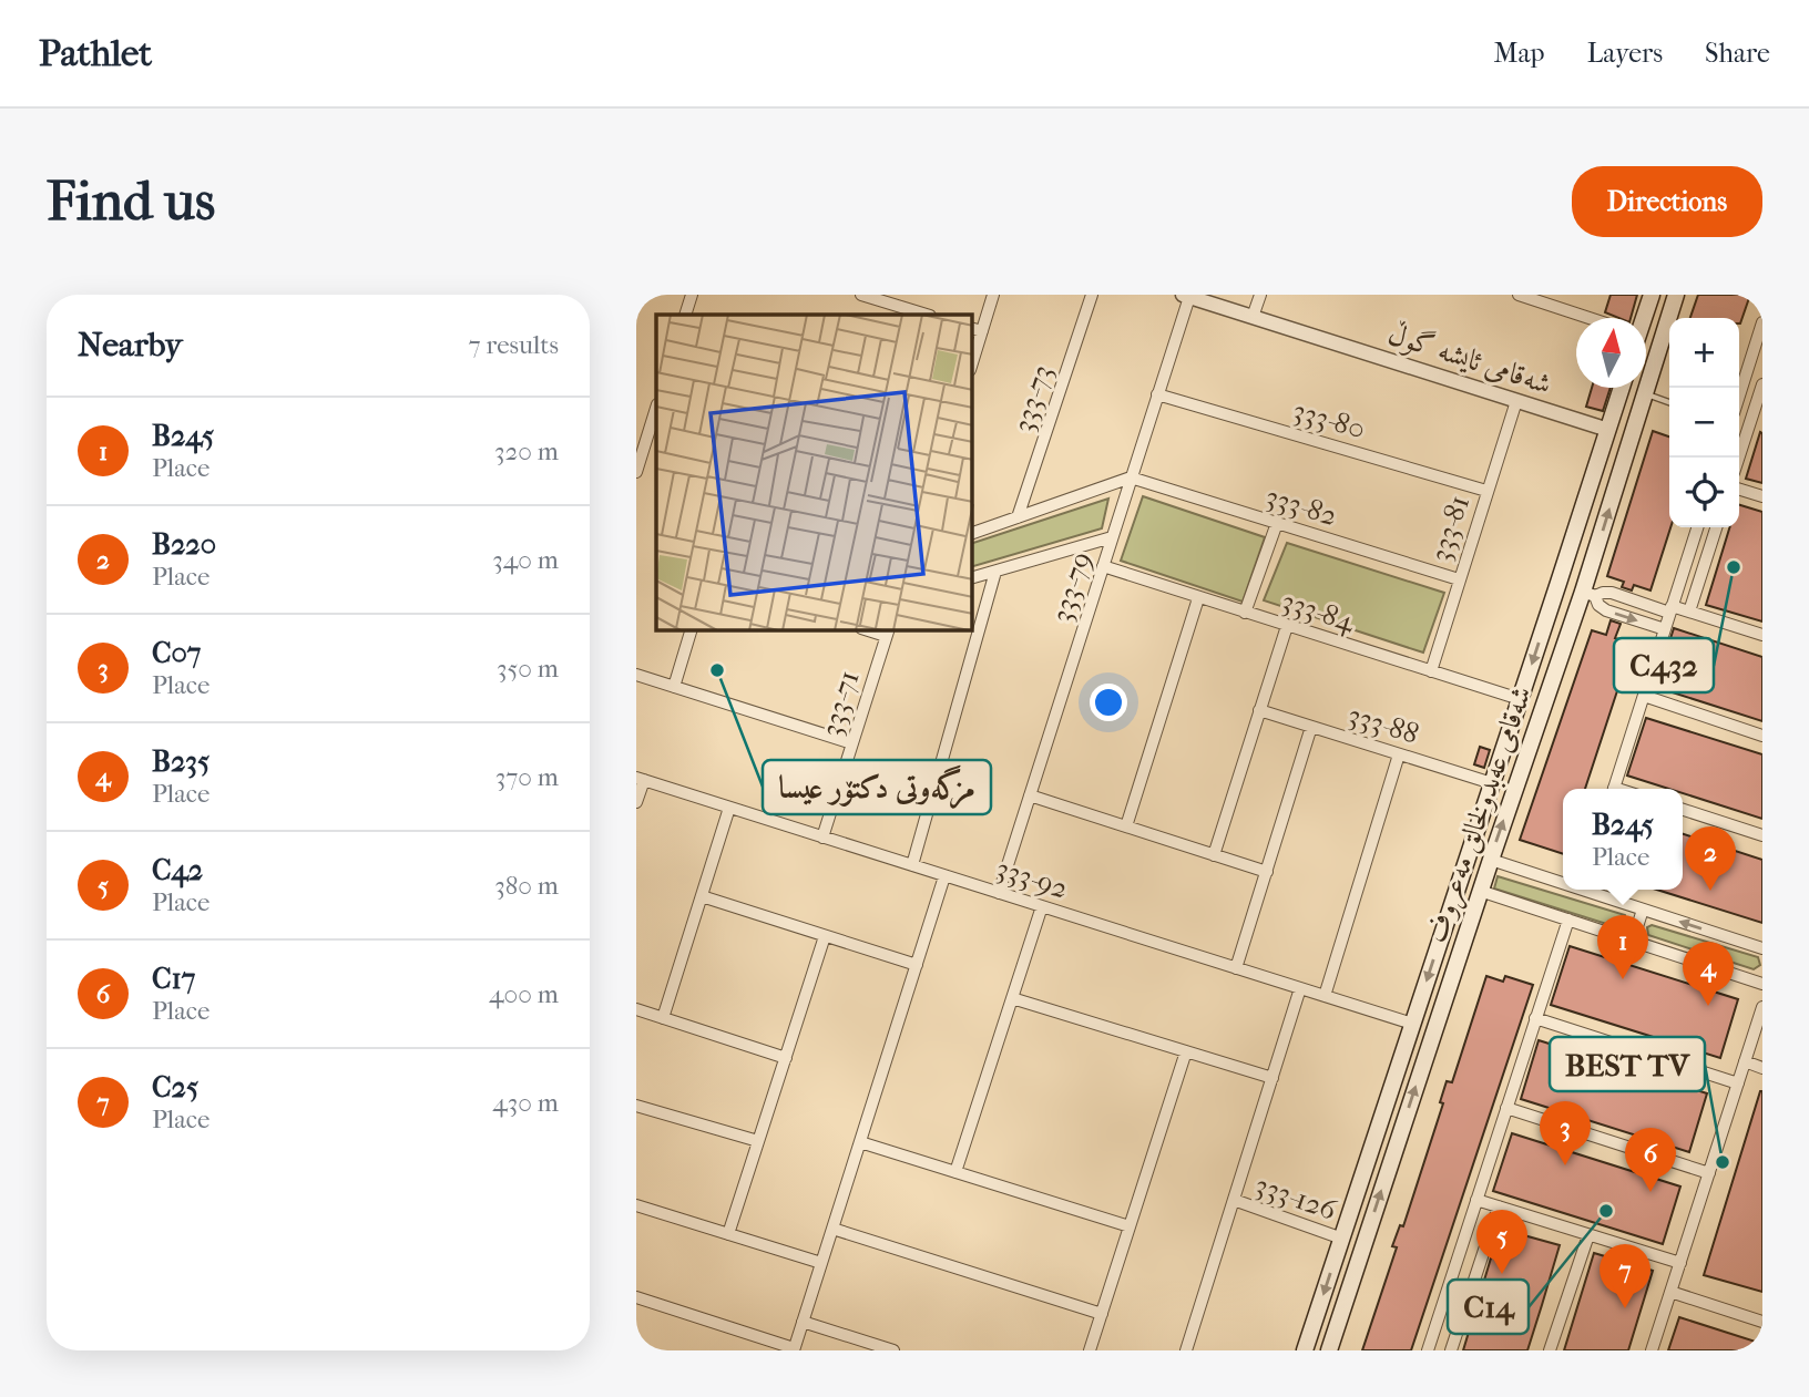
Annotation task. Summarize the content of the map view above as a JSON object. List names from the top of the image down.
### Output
{
  "streets": {
    "main road": ["شەقامی عەبدولخالق مەعروف"],
    "street": [
      "شەقامی ئایشە گوڵ",
      "333-73",
      "333-80",
      "333-82",
      "333-81",
      "333-79",
      "333-84",
      "333-71",
      "333-88",
      "333-92",
      "333-126"
    ]
  },
  "crossings": [
    ["شەقامی ئایشە گوڵ", "333-81"],
    ["شەقامی ئایشە گوڵ", "333-79"],
    ["شەقامی ئایشە گوڵ", "شەقامی عەبدولخالق مەعروف"],
    ["333-80", "333-81"],
    ["333-80", "333-79"],
    ["333-82", "333-81"],
    ["333-82", "333-79"],
    ["333-81", "333-84"],
    ["333-79", "333-84"],
    ["333-79", "333-92"],
    ["333-84", "شەقامی عەبدولخالق مەعروف"],
    ["333-71", "333-92"],
    ["333-88", "شەقامی عەبدولخالق مەعروف"],
    ["شەقامی عەبدولخالق مەعروف", "333-92"],
    ["شەقامی عەبدولخالق مەعروف", "333-126"]
  ],
  "places": [
    "C432",
    "مزگەوتی دکتۆر عیسا",
    "BEST TV",
    "C14"
  ],
  "north": "top",
  "page": {
    "header": "Pathlet",
    "nav": ["Map", "Layers", "Share"],
    "buttons": "Directions",
    "title": "Find us",
    "heading": ["Nearby", "7 results"],
    "map_buttons": ["+", "−"],
    "list": [
      {
        "mark": "1",
        "name": "B245",
        "note": "Place",
        "value": "320 m"
      },
      {
        "mark": "2",
        "name": "B220",
        "note": "Place",
        "value": "340 m"
      },
      {
        "mark": "3",
        "name": "C07",
        "note": "Place",
        "value": "350 m"
      },
      {
        "mark": "4",
        "name": "B235",
        "note": "Place",
        "value": "370 m"
      },
      {
        "mark": "5",
        "name": "C42",
        "note": "Place",
        "value": "380 m"
      },
      {
        "mark": "6",
        "name": "C17",
        "note": "Place",
        "value": "400 m"
      },
      {
        "mark": "7",
        "name": "C25",
        "note": "Place",
        "value": "430 m"
      }
    ],
    "popup": ["B245", "Place"],
    "pins": [
      "2",
      "1",
      "4",
      "3",
      "6",
      "5",
      "7"
    ]
  }
}
